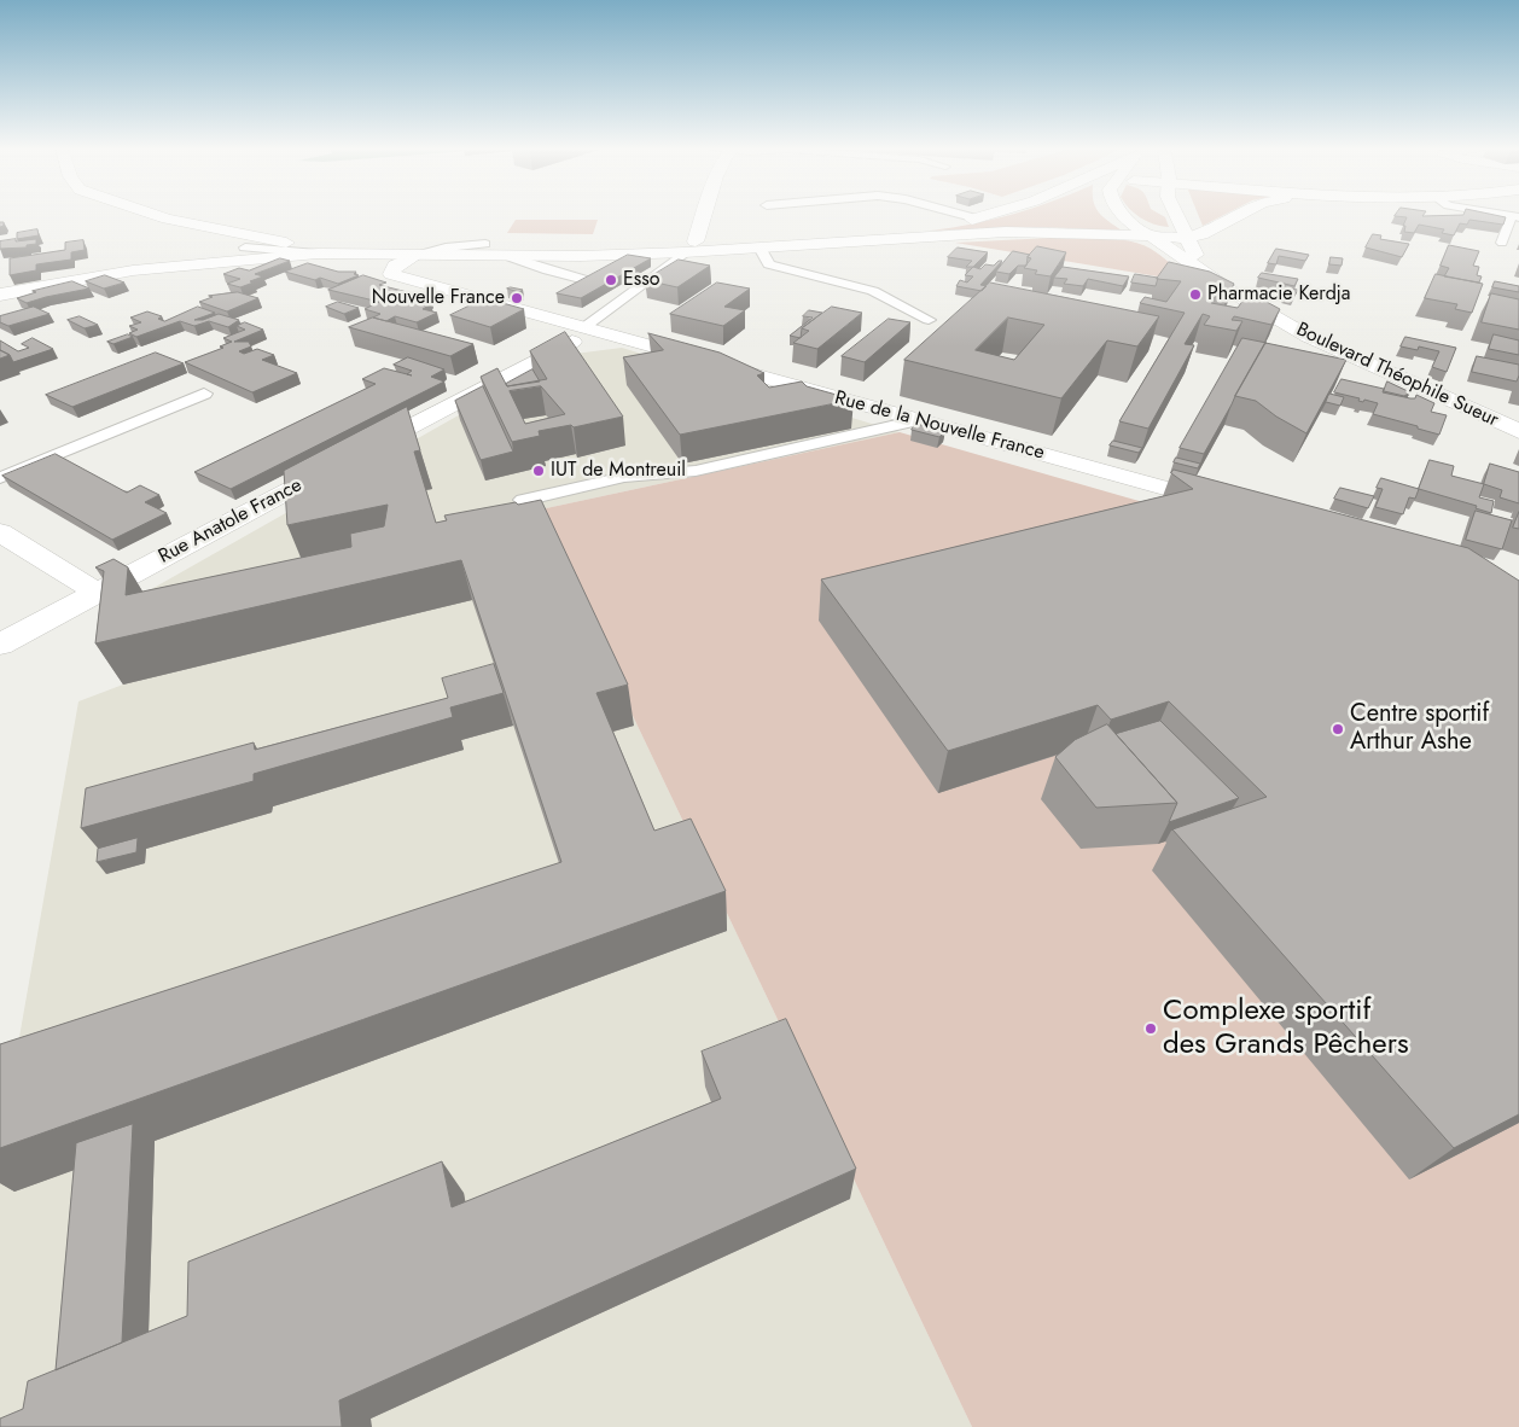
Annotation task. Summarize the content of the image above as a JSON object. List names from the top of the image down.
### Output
{
  "streets": {
    "main road": ["Boulevard Théophile Sueur", "Rue de la Nouvelle France", "Rue Anatole France"]
  },
  "crossings": [
    ["Rue de la Nouvelle France", "Rue Anatole France"]
  ],
  "places": [
    "Esso",
    "Pharmacie Kerdja",
    "Nouvelle France",
    "IUT de Montreuil",
    "Centre sportif Arthur Ashe",
    "Complexe sportif des Grands Pêchers"
  ]
}
